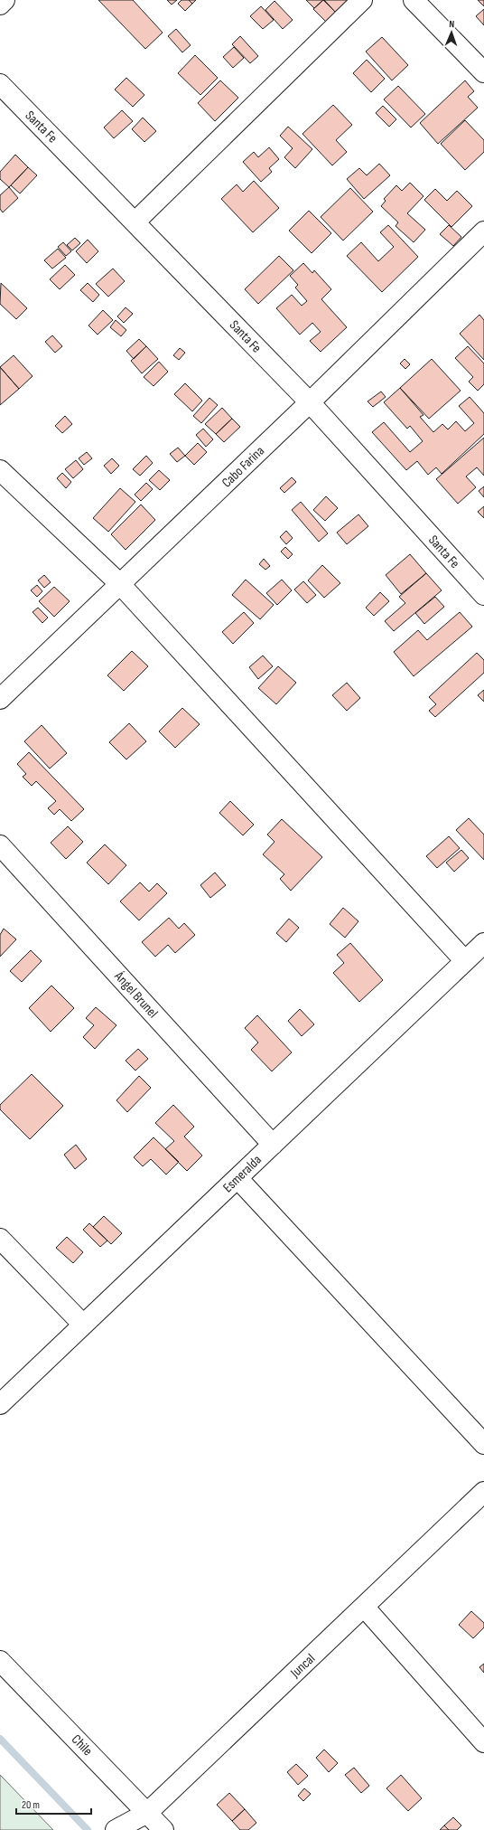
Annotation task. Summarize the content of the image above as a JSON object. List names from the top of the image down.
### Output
{
  "streets": {
    "street": [
      "Santa Fe",
      "Cabo Farina",
      "Ángel Brunel",
      "Esmeralda",
      "Juncal",
      "Chile"
    ]
  },
  "crossings": [
    ["Santa Fe", "Cabo Farina"],
    ["Ángel Brunel", "Esmeralda"],
    ["Juncal", "Chile"]
  ],
  "scale_bar": "20 m",
  "north": "top"
}
